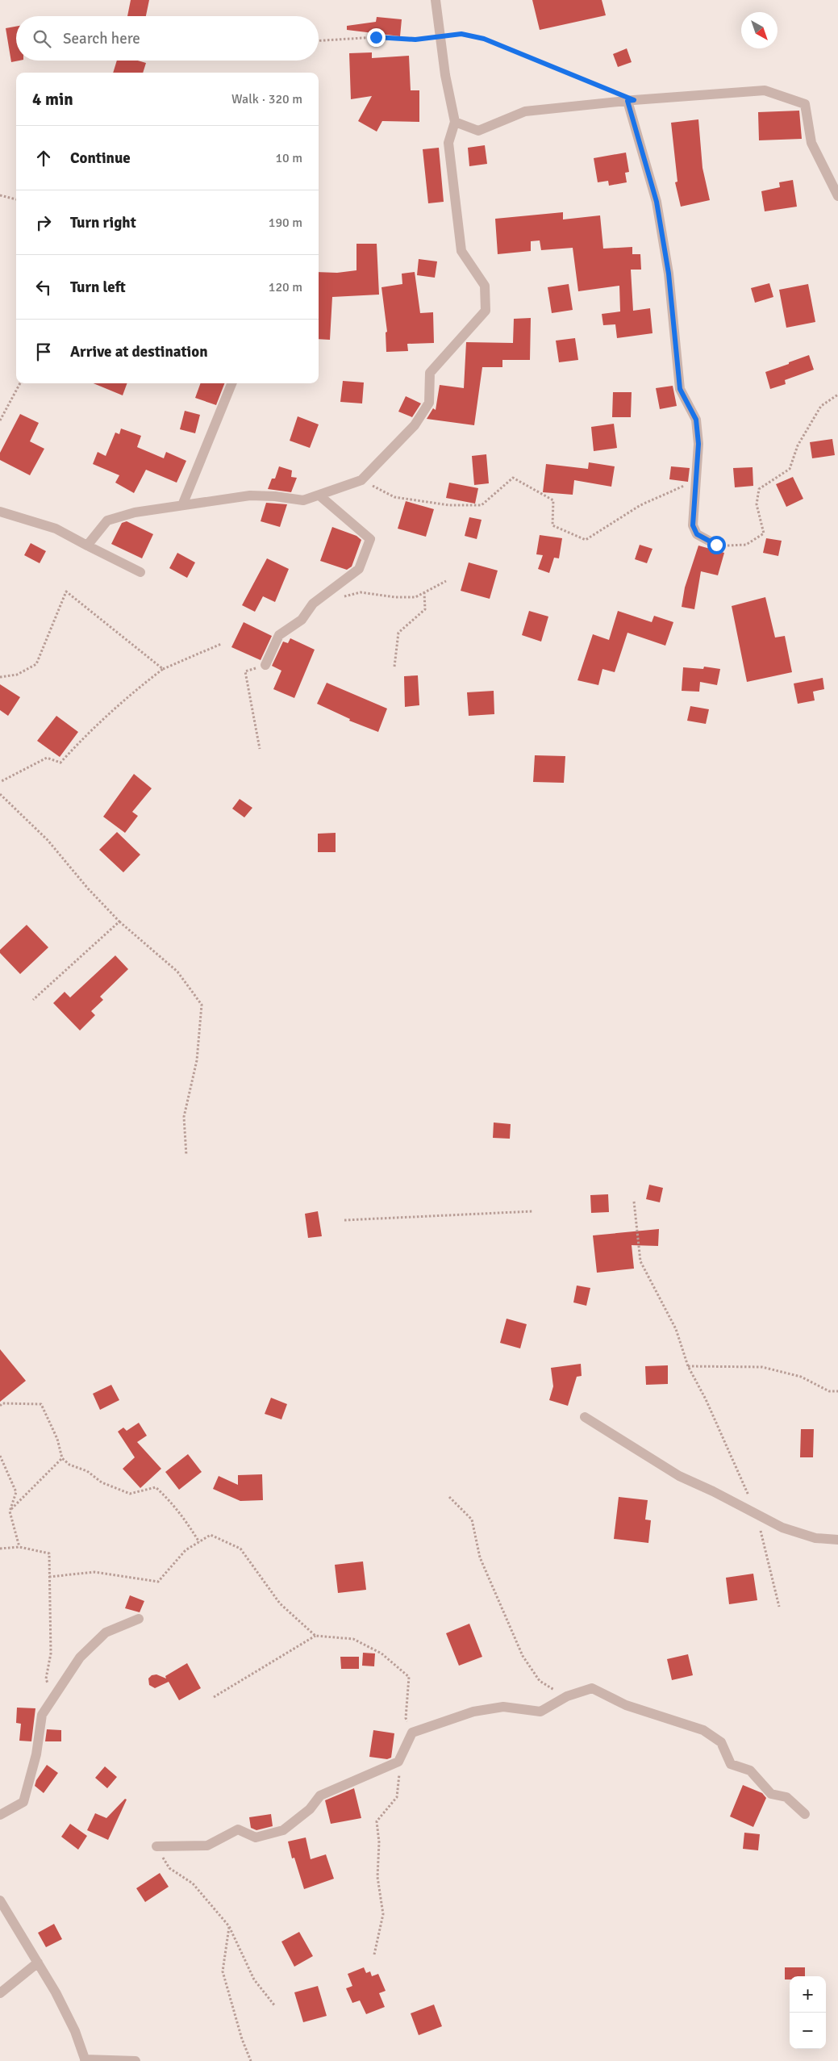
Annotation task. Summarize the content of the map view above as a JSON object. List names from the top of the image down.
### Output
{
  "north": "bottom right",
  "page": {
    "search": "Search here",
    "heading": ["4 min", "Walk · 320 m"],
    "list": [
      ["Continue", "10 m"],
      ["Turn right", "190 m"],
      ["Turn left", "120 m"],
      "Arrive at destination"
    ],
    "map_buttons": ["+", "−"]
  }
}
